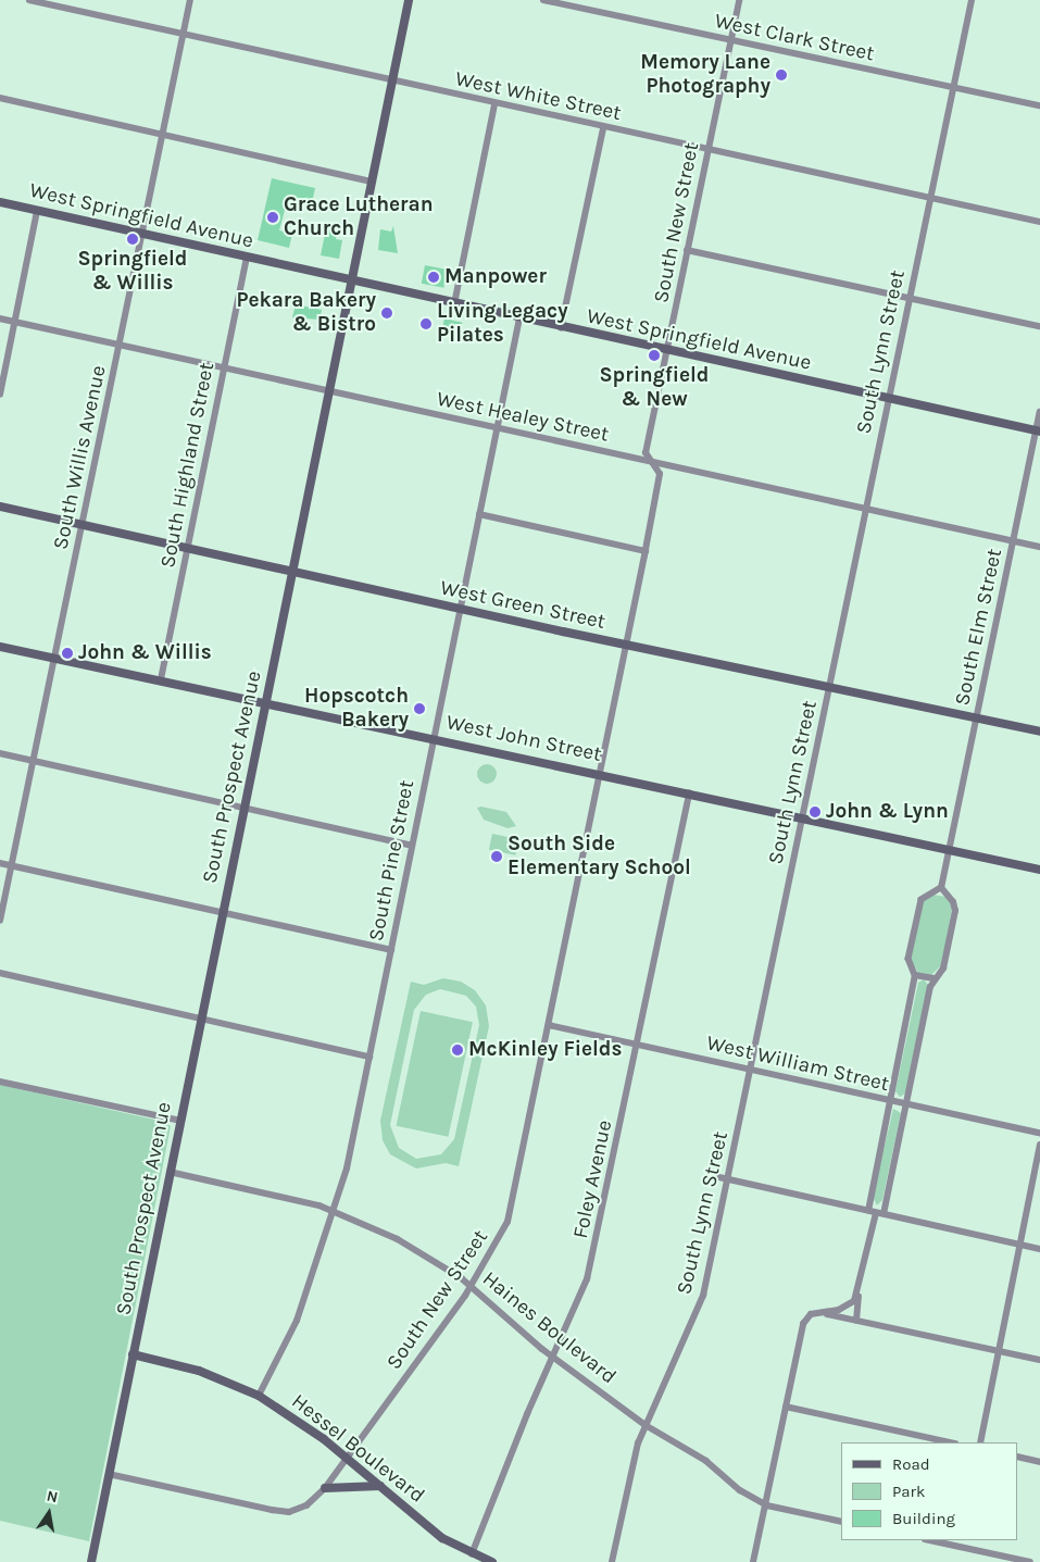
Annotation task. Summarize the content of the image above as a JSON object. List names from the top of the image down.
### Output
{
  "streets": {
    "main road": [
      "West Springfield Avenue",
      "West Green Street",
      "West John Street",
      "South Prospect Avenue",
      "Hessel Boulevard"
    ],
    "street": [
      "West Clark Street",
      "West White Street",
      "South New Street",
      "South Lynn Street",
      "West Healey Street",
      "South Willis Avenue",
      "South Highland Street",
      "South Elm Street",
      "South Pine Street",
      "West William Street",
      "Foley Avenue",
      "Haines Boulevard"
    ]
  },
  "crossings": [
    ["West Clark Street", "South New Street"],
    ["West Clark Street", "South Lynn Street"],
    ["West White Street", "South New Street"],
    ["West White Street", "South Lynn Street"],
    ["West White Street", "South Willis Avenue"],
    ["West White Street", "South Prospect Avenue"],
    ["West Springfield Avenue", "South New Street"],
    ["West Springfield Avenue", "South Lynn Street"],
    ["West Springfield Avenue", "South Willis Avenue"],
    ["West Springfield Avenue", "South Highland Street"],
    ["West Springfield Avenue", "South Elm Street"],
    ["West Springfield Avenue", "South Prospect Avenue"],
    ["West Springfield Avenue", "South Pine Street"],
    ["South New Street", "West Healey Street"],
    ["South New Street", "West Green Street"],
    ["South New Street", "West John Street"],
    ["South New Street", "South Prospect Avenue"],
    ["South New Street", "West William Street"],
    ["South New Street", "Haines Boulevard"],
    ["South New Street", "Hessel Boulevard"],
    ["South Lynn Street", "West Healey Street"],
    ["South Lynn Street", "West Green Street"],
    ["South Lynn Street", "West John Street"],
    ["South Lynn Street", "West William Street"],
    ["South Lynn Street", "Haines Boulevard"],
    ["West Healey Street", "South Willis Avenue"],
    ["West Healey Street", "South Highland Street"],
    ["West Healey Street", "South Elm Street"],
    ["West Healey Street", "South Prospect Avenue"],
    ["West Healey Street", "South Pine Street"],
    ["South Willis Avenue", "West Green Street"],
    ["South Willis Avenue", "West John Street"],
    ["South Highland Street", "West Green Street"],
    ["South Highland Street", "West John Street"],
    ["West Green Street", "South Elm Street"],
    ["West Green Street", "South Prospect Avenue"],
    ["West Green Street", "South Pine Street"],
    ["South Elm Street", "West John Street"],
    ["West John Street", "South Prospect Avenue"],
    ["West John Street", "South Pine Street"],
    ["West John Street", "Foley Avenue"],
    ["South Prospect Avenue", "Haines Boulevard"],
    ["South Prospect Avenue", "Hessel Boulevard"],
    ["South Pine Street", "Haines Boulevard"],
    ["South Pine Street", "Hessel Boulevard"],
    ["West William Street", "Foley Avenue"],
    ["Foley Avenue", "Haines Boulevard"],
    ["Foley Avenue", "Hessel Boulevard"]
  ],
  "places": [
    "Memory Lane Photography",
    "Grace Lutheran Church",
    "Springfield & Willis",
    "Manpower",
    "Pekara Bakery & Bistro",
    "Living Legacy Pilates",
    "Springfield & New",
    "John & Willis",
    "Hopscotch Bakery",
    "John & Lynn",
    "South Side Elementary School",
    "McKinley Fields"
  ],
  "legend": ["Road", "Park", "Building"],
  "north": "top"
}
